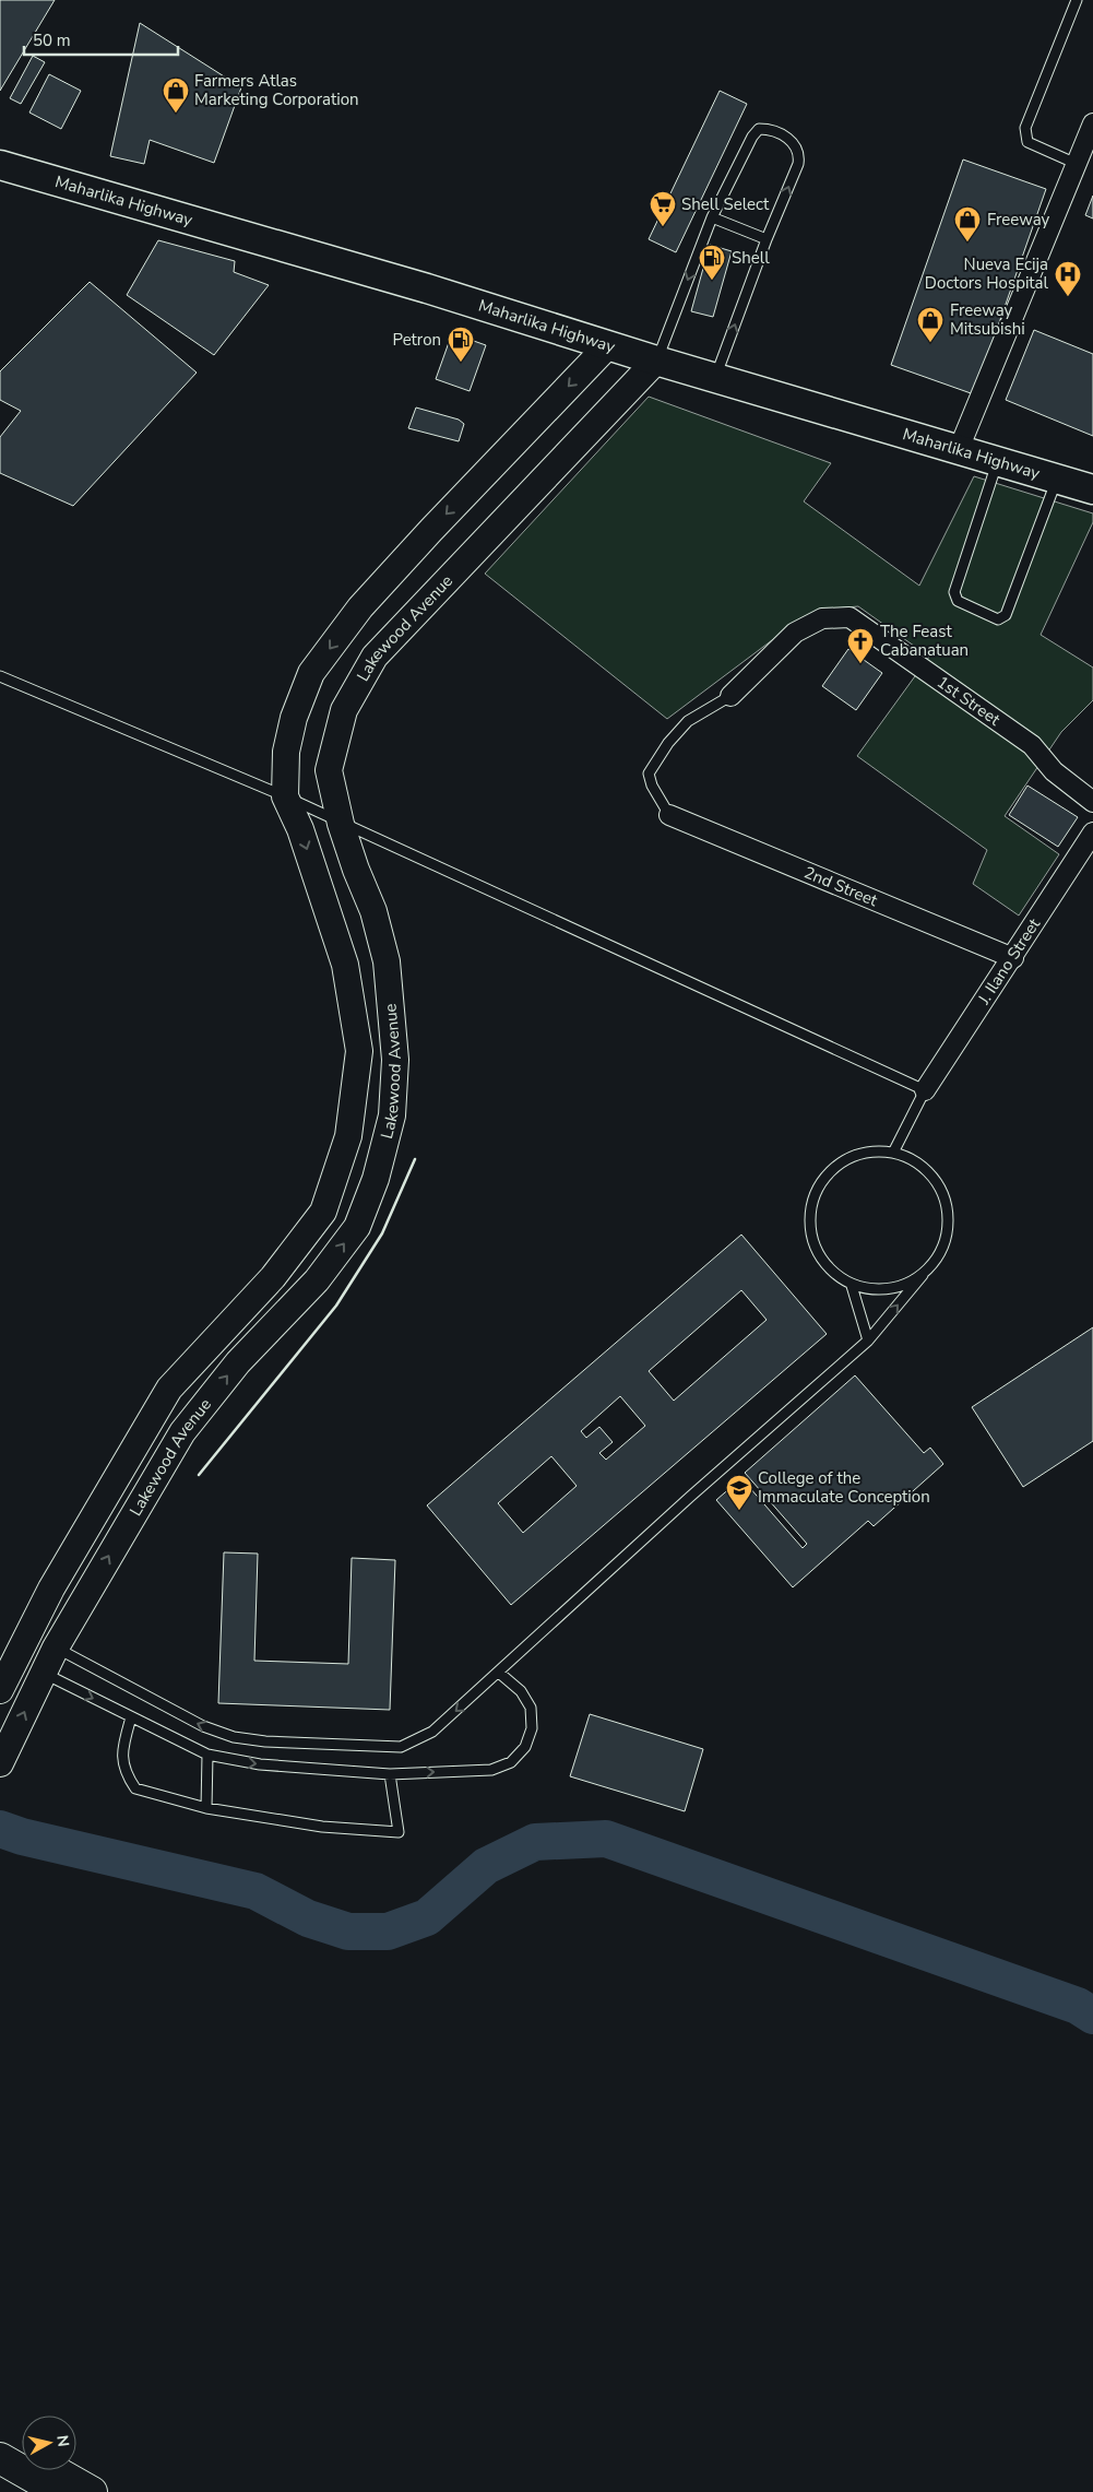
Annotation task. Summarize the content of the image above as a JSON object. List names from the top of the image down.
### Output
{
  "streets": {
    "main road": ["Maharlika Highway", "Lakewood Avenue"],
    "street": ["1st Street", "2nd Street", "J. Ilano Street"]
  },
  "crossings": [
    ["Maharlika Highway", "Lakewood Avenue"],
    ["2nd Street", "J. Ilano Street"]
  ],
  "places": {
    "shop": ["Farmers Atlas Marketing Corporation", "Freeway", "Freeway Mitsubishi"],
    "supermarket": ["Shell Select"],
    "fuel station": ["Shell", "Petron"],
    "hospital": ["Nueva Ecija Doctors Hospital"],
    "church": ["The Feast Cabanatuan"],
    "school or university": ["College of the Immaculate Conception"]
  },
  "scale_bar": "50 m",
  "north": "right"
}
